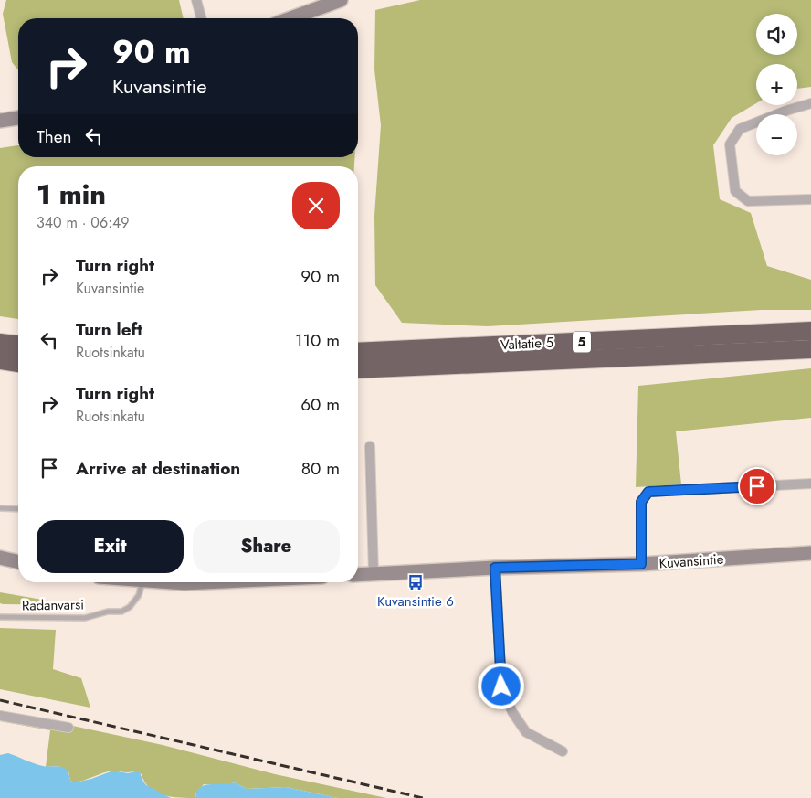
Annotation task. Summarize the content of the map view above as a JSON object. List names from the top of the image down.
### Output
{
  "streets": {
    "highway": ["5", "Valtatie 5"],
    "street": ["Kuvansintie"],
    "lane": ["Radanvarsi"]
  },
  "places": {
    "bus stop": ["Kuvansintie 6"]
  },
  "page": {
    "map_buttons": ["+", "−"],
    "turn": ["90 m", "Kuvansintie"],
    "then": "Then",
    "heading": ["1 min", "340 m · 06:49"],
    "list": [
      {
        "name": "Turn right",
        "note": "Kuvansintie",
        "value": "90 m"
      },
      {
        "name": "Turn left",
        "note": "Ruotsinkatu",
        "value": "110 m"
      },
      {
        "name": "Turn right",
        "note": "Ruotsinkatu",
        "value": "60 m"
      },
      {
        "name": "Arrive at destination",
        "value": "80 m"
      }
    ],
    "buttons": ["Exit", "Share"]
  }
}
